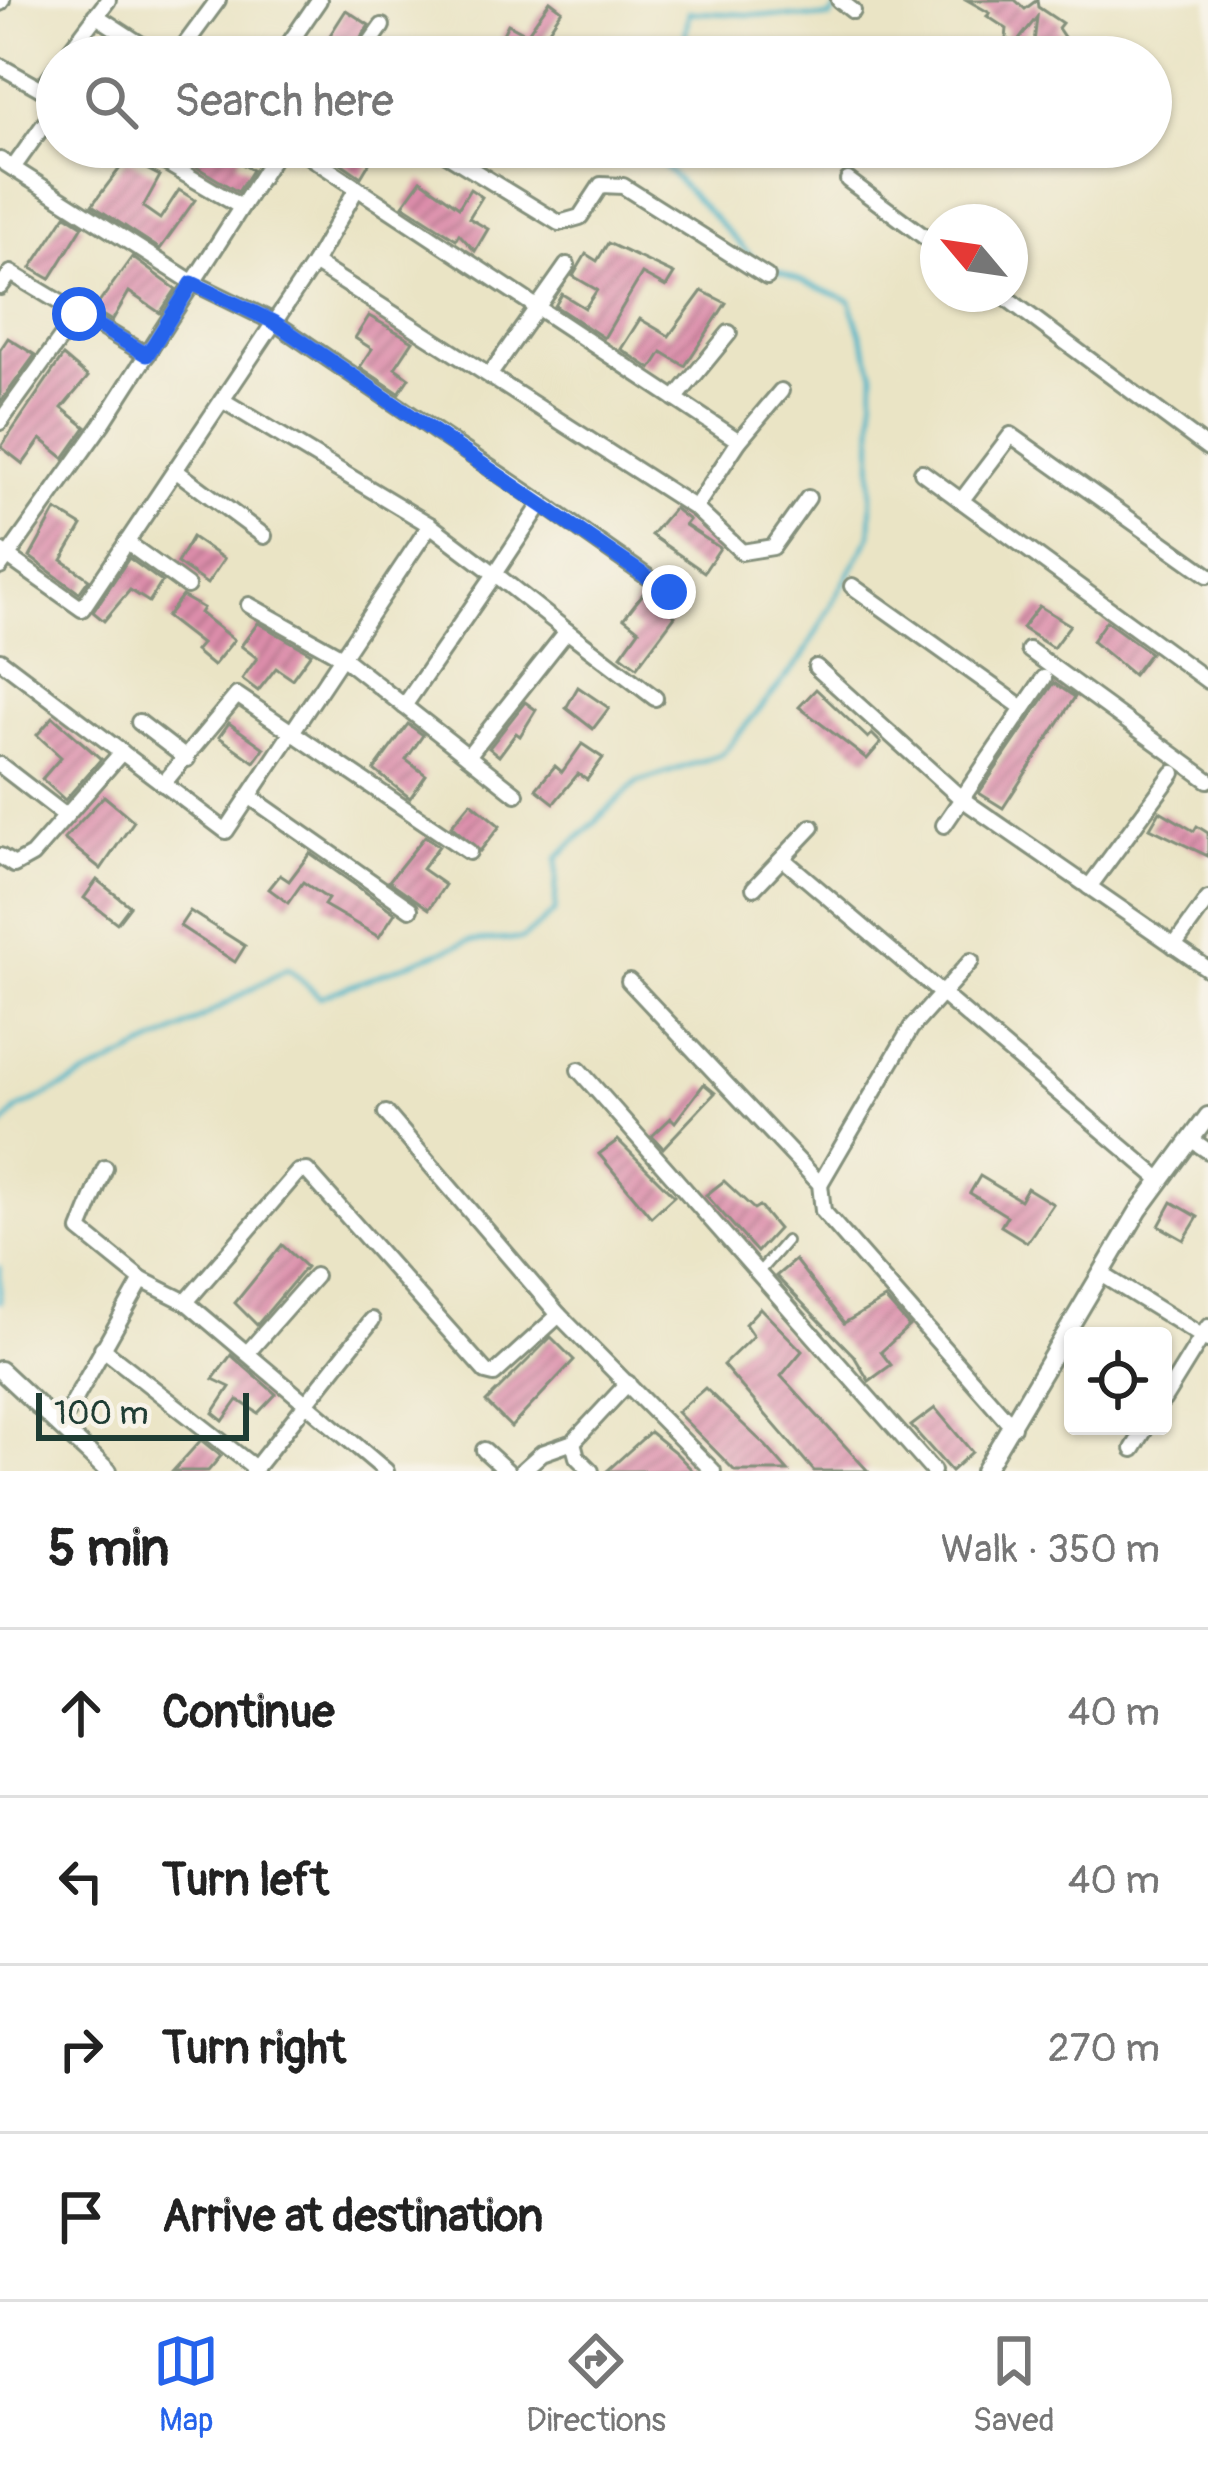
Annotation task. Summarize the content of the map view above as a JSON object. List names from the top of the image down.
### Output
{
  "scale_bar": "100 m",
  "north": "top left",
  "page": {
    "search": "Search here",
    "scale": "100 m",
    "heading": ["5 min", "Walk · 350 m"],
    "list": [
      ["Continue", "40 m"],
      ["Turn left", "40 m"],
      ["Turn right", "270 m"],
      "Arrive at destination"
    ],
    "nav": ["Map", "Directions", "Saved"]
  }
}
